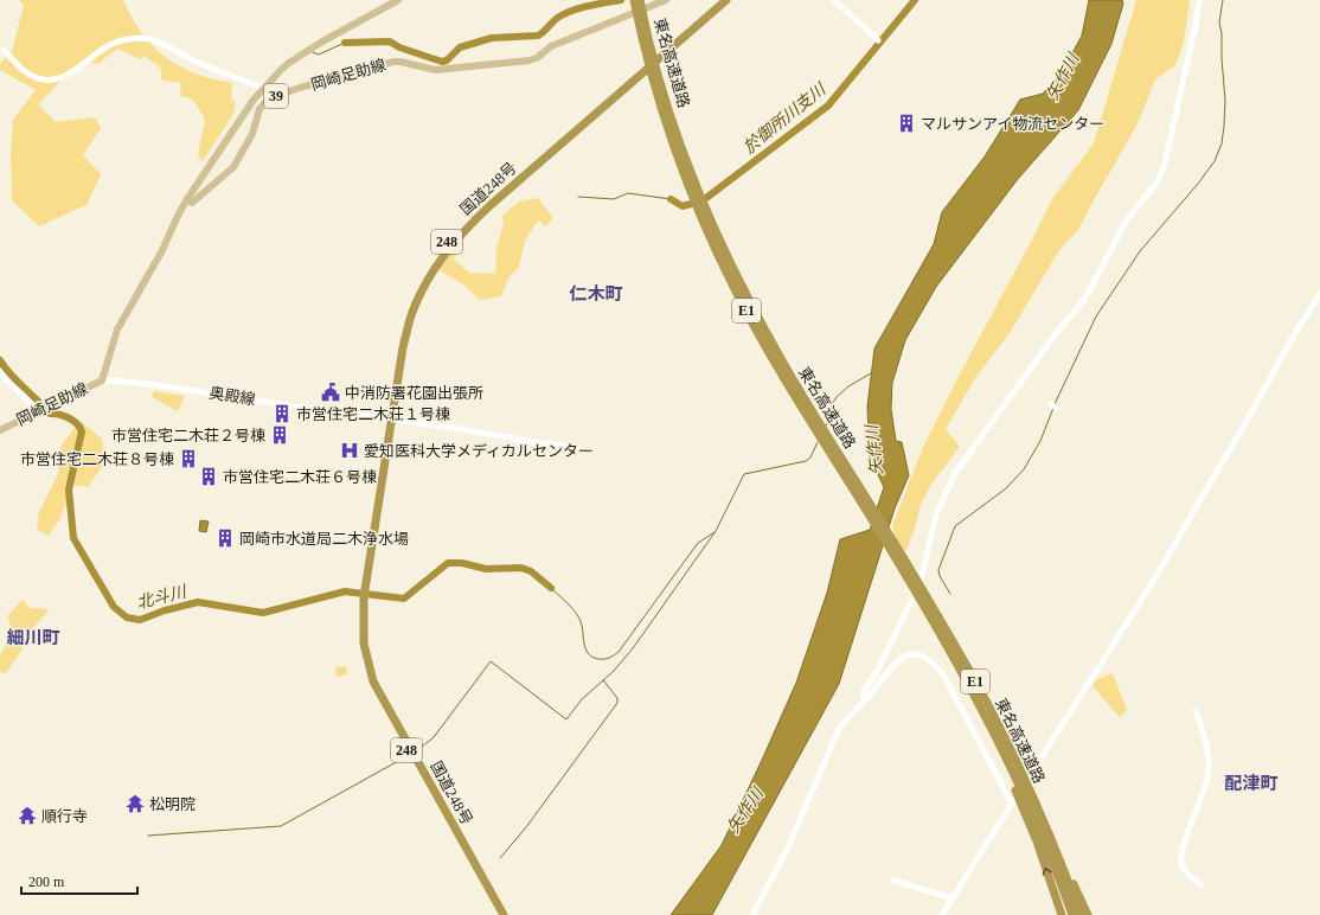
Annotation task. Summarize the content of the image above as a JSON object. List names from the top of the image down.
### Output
{
  "streets": {
    "highway": [
      "東名高速道路",
      "国道248号",
      "248",
      "E1"
    ],
    "main road": ["岡崎足助線", "39"],
    "street": ["奥殿線"]
  },
  "crossings": [
    ["岡崎足助線", "奥殿線"],
    ["国道248号", "奥殿線"]
  ],
  "districts": ["仁木町", "細川町", "配津町"],
  "water": ["矢作川", "於御所川支川", "北斗川"],
  "places": {
    "building": [
      "マルサンアイ物流センター",
      "市営住宅二木荘１号棟",
      "市営住宅二木荘２号棟",
      "市営住宅二木荘８号棟",
      "市営住宅二木荘６号棟",
      "岡崎市水道局二木浄水場"
    ],
    "public building": ["中消防署花園出張所"],
    "hospital": ["愛知医科大学メディカルセンター"],
    "temple": ["松明院", "順行寺"]
  },
  "scale_bar": "200 m"
}
